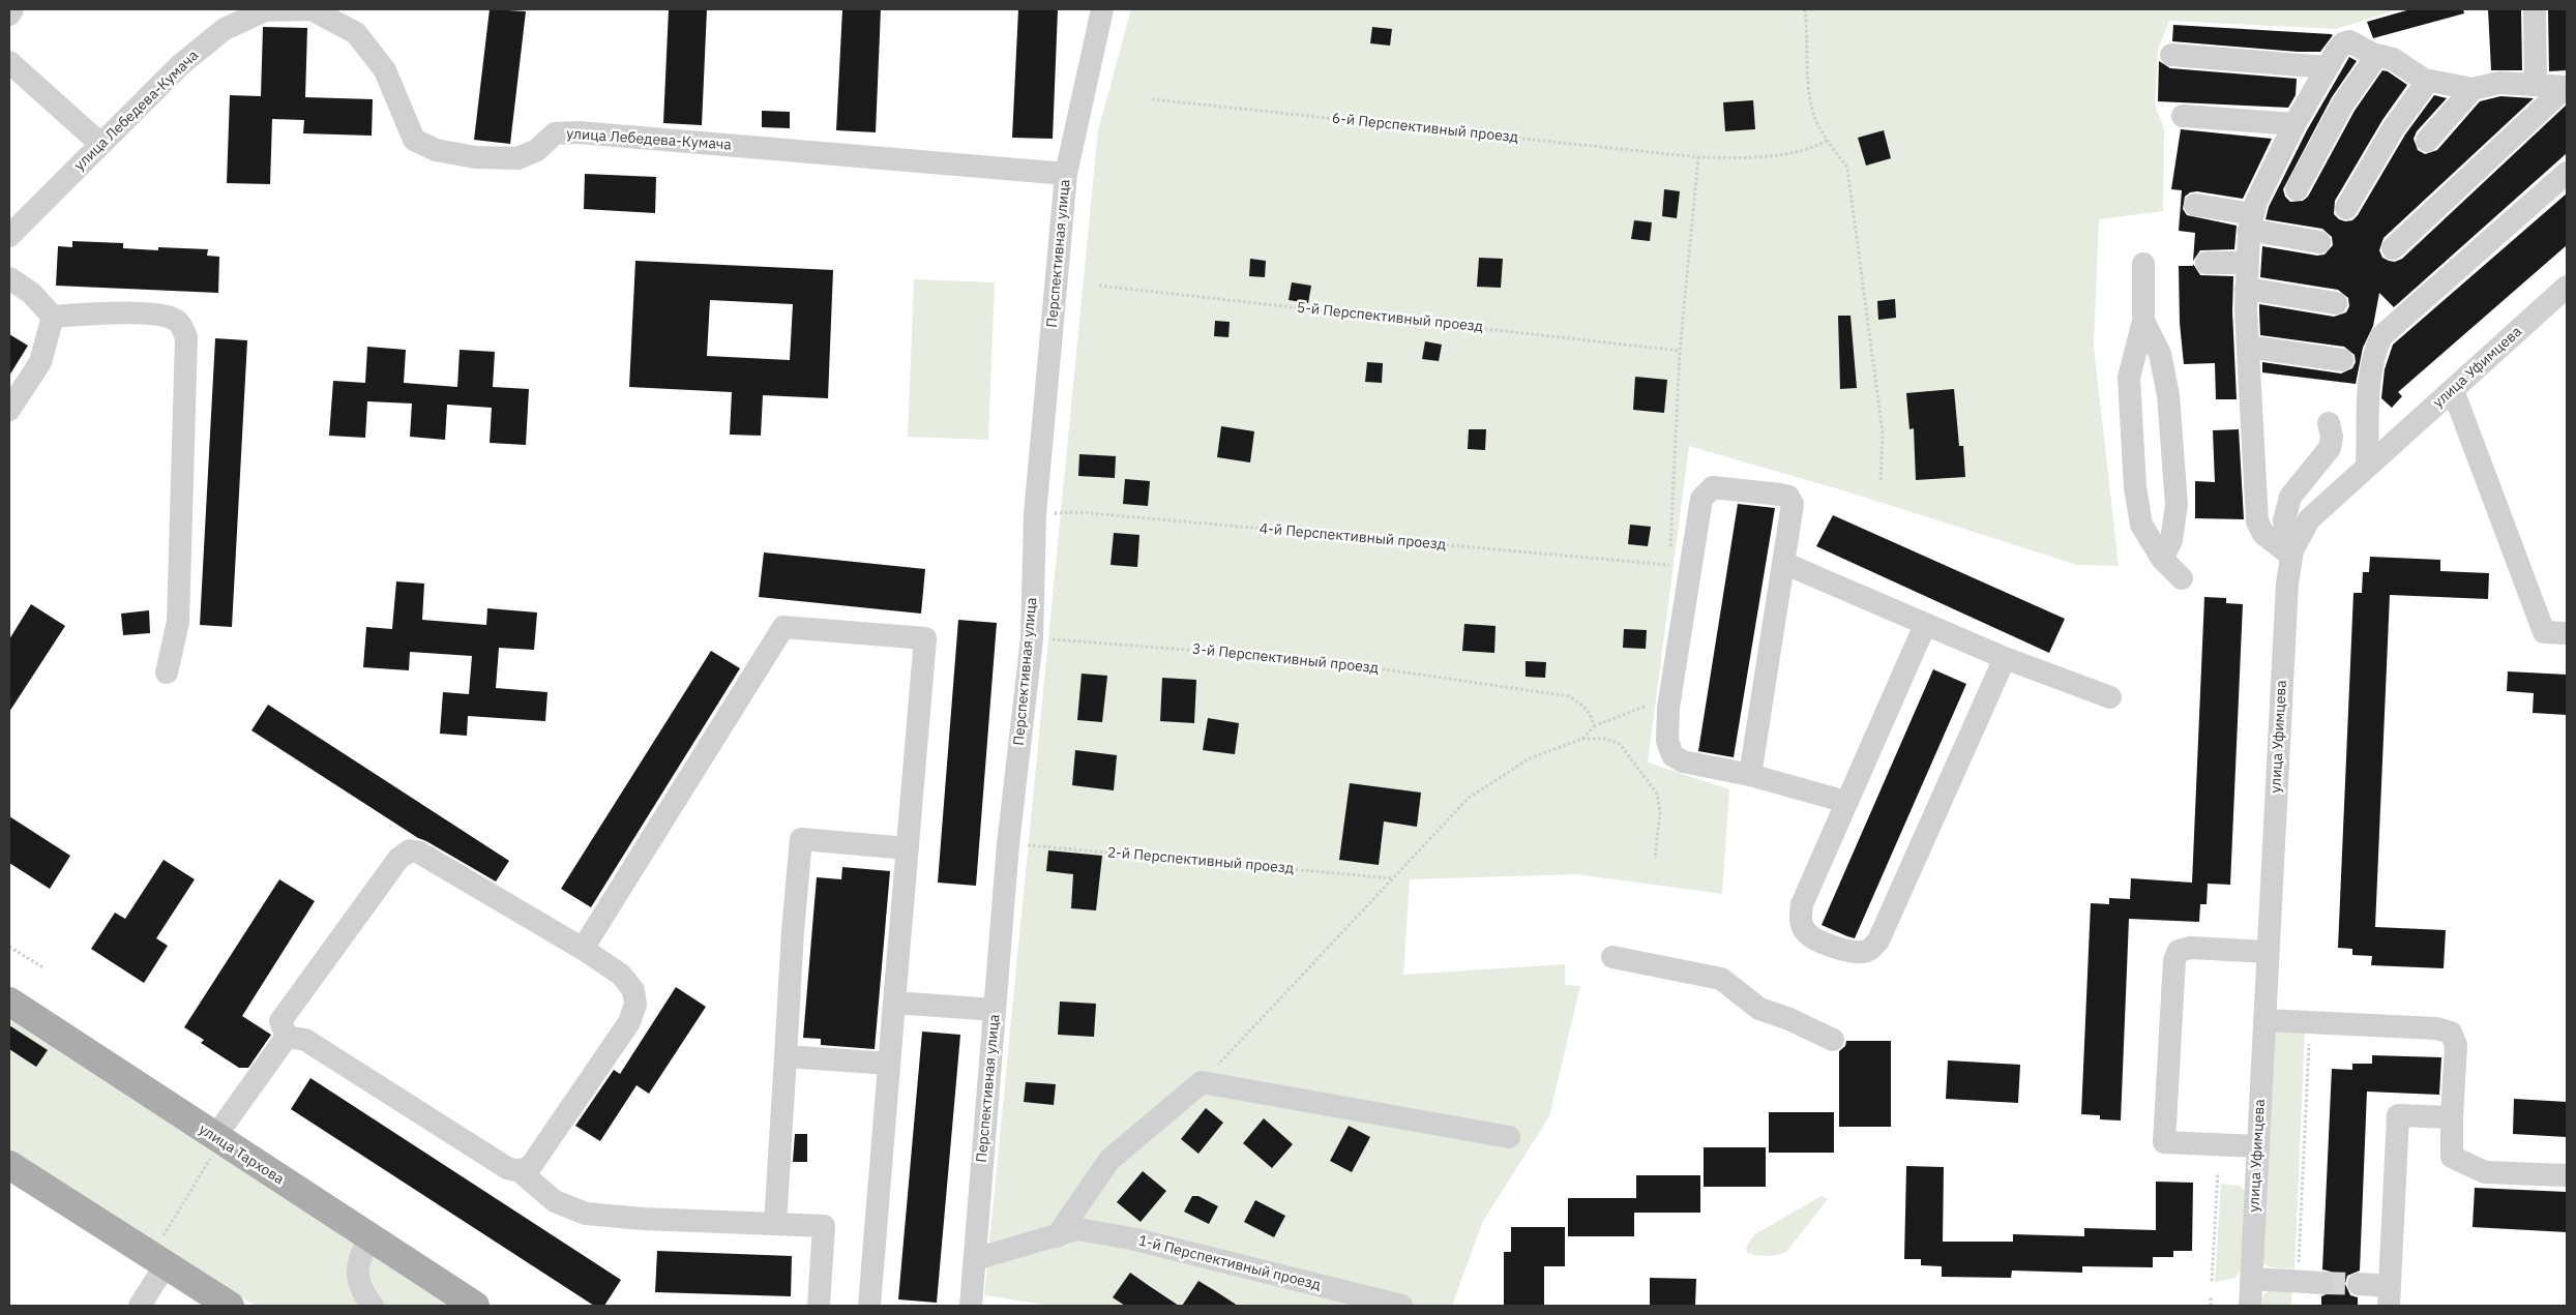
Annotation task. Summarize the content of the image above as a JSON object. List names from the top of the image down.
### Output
{
  "streets": {
    "main road": ["улица Тархова"],
    "street": [
      "улица Лебедева-Кумача",
      "Перспективная улица",
      "улица Уфимцева",
      "1-й Перспективный проезд"
    ],
    "path": [
      "6-й Перспективный проезд",
      "5-й Перспективный проезд",
      "4-й Перспективный проезд",
      "3-й Перспективный проезд",
      "2-й Перспективный проезд"
    ]
  },
  "crossings": [
    ["улица Лебедева-Кумача", "Перспективная улица"],
    ["Перспективная улица", "4-й Перспективный проезд"],
    ["Перспективная улица", "3-й Перспективный проезд"],
    ["Перспективная улица", "2-й Перспективный проезд"],
    ["Перспективная улица", "1-й Перспективный проезд"],
    ["5-й Перспективный проезд", "4-й Перспективный проезд"]
  ]
}
